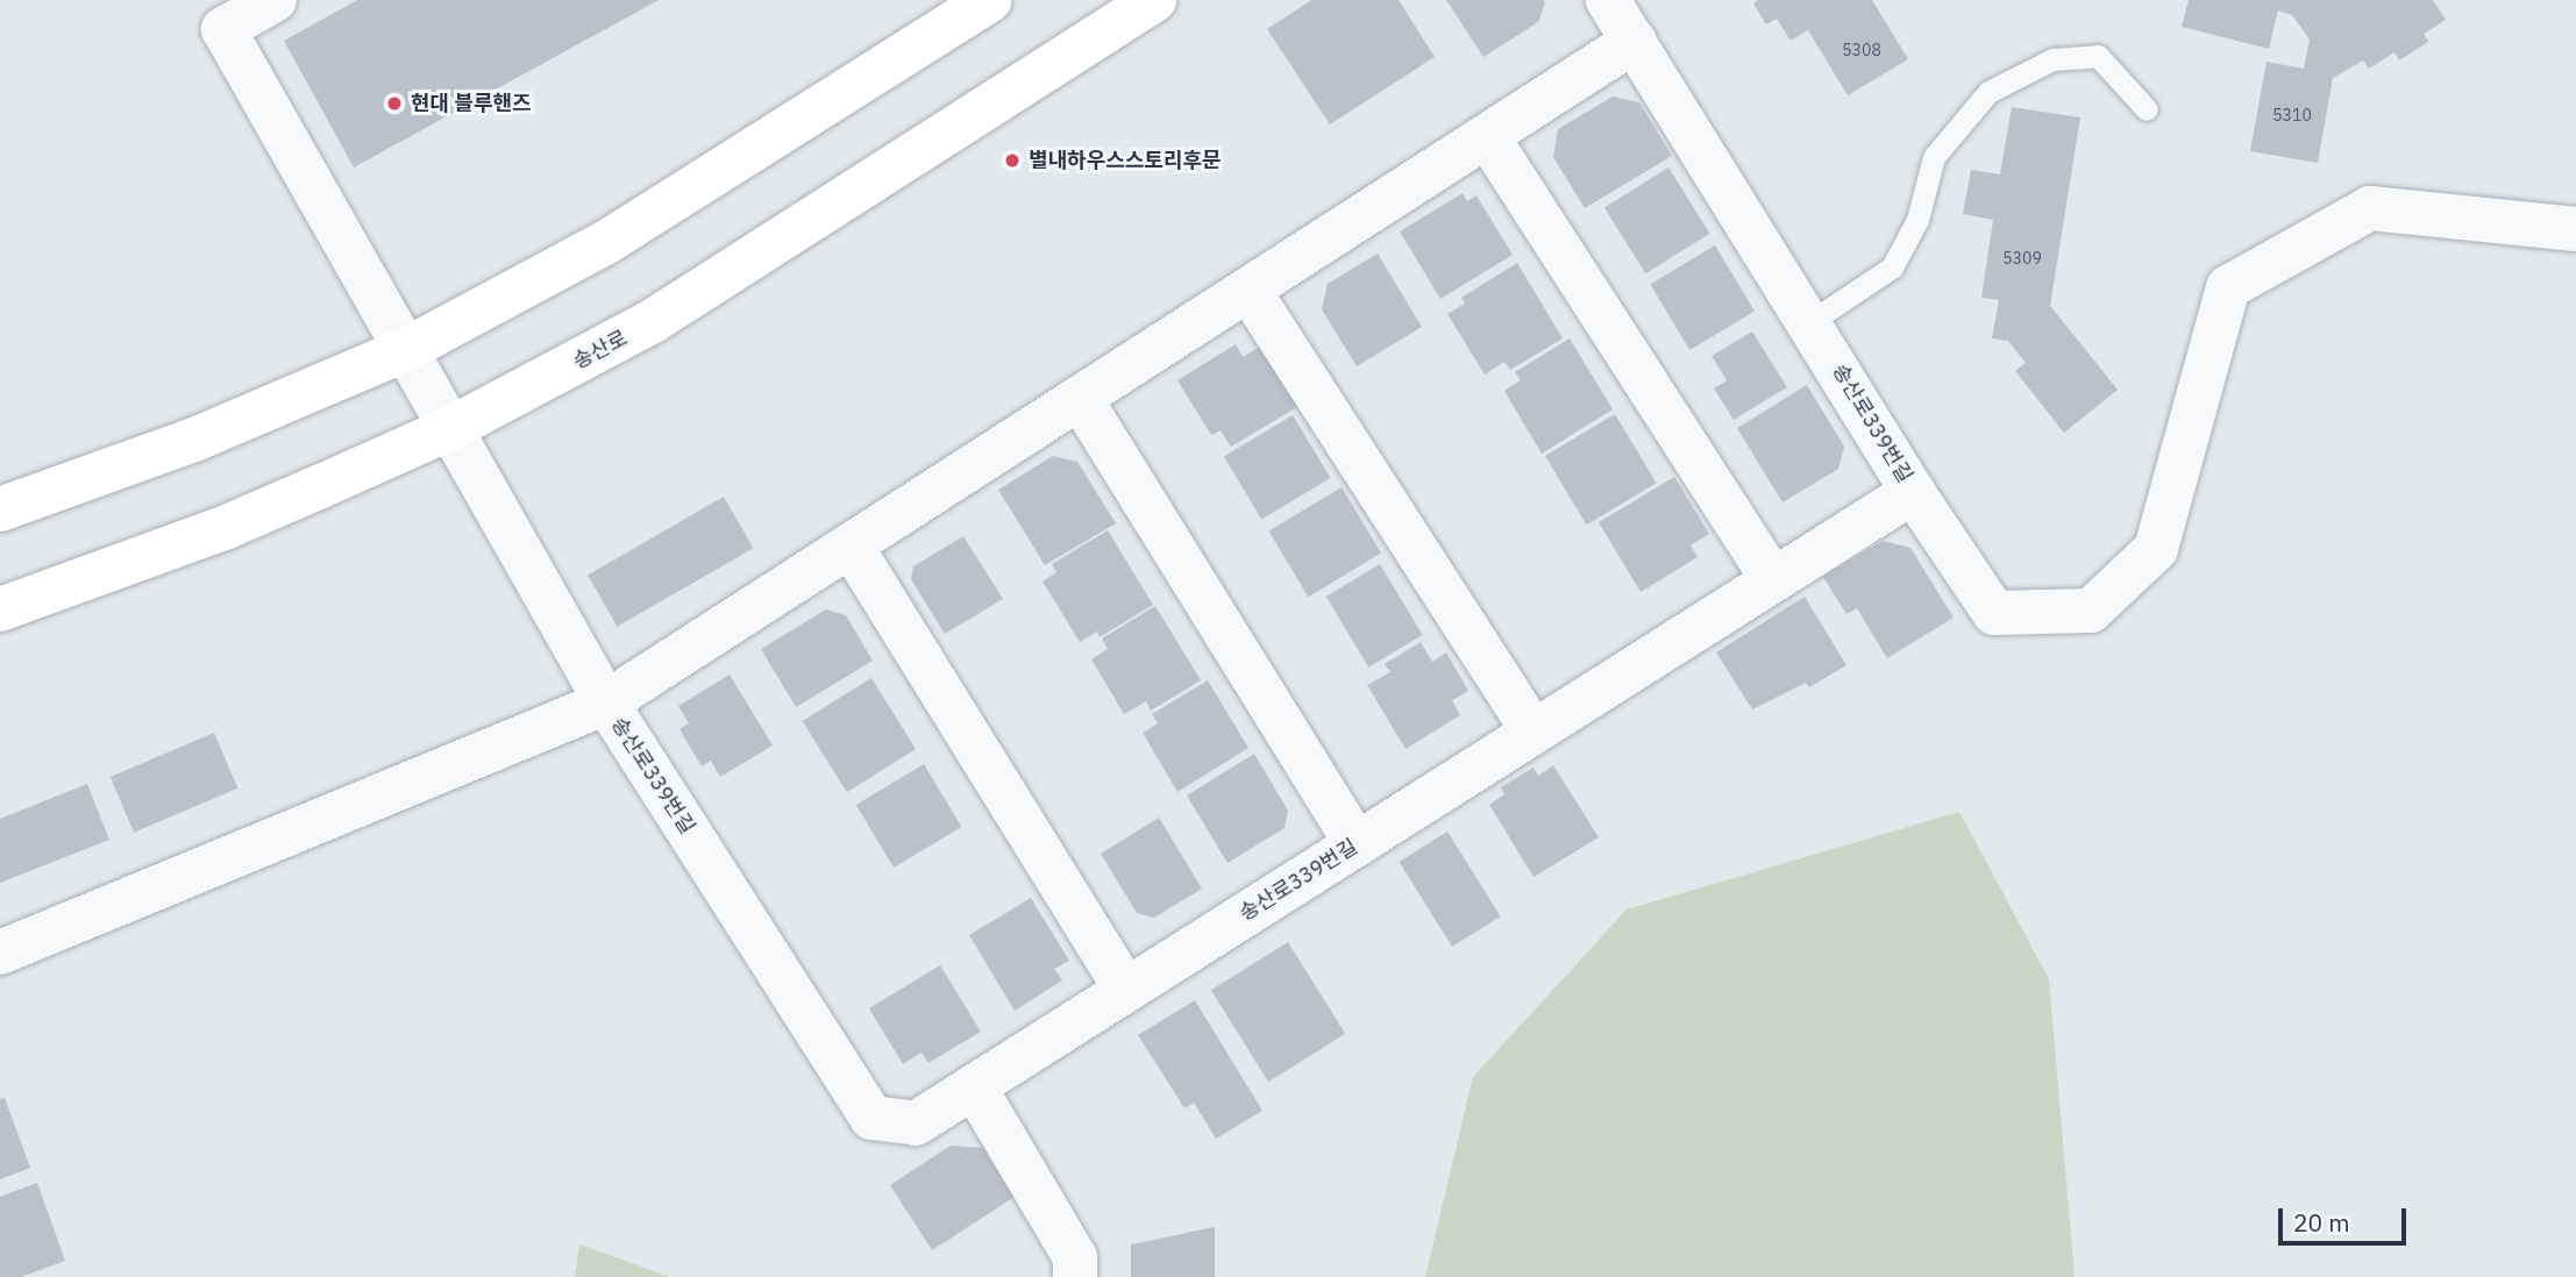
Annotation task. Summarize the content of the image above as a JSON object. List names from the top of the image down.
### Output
{
  "streets": {
    "street": ["송산로", "송산로339번길"]
  },
  "crossings": [
    ["송산로", "송산로339번길"]
  ],
  "places": ["현대 블루핸즈", "별내하우스스토리후문"],
  "house_numbers": ["5308", "5310", "5309"],
  "scale_bar": "20 m"
}
